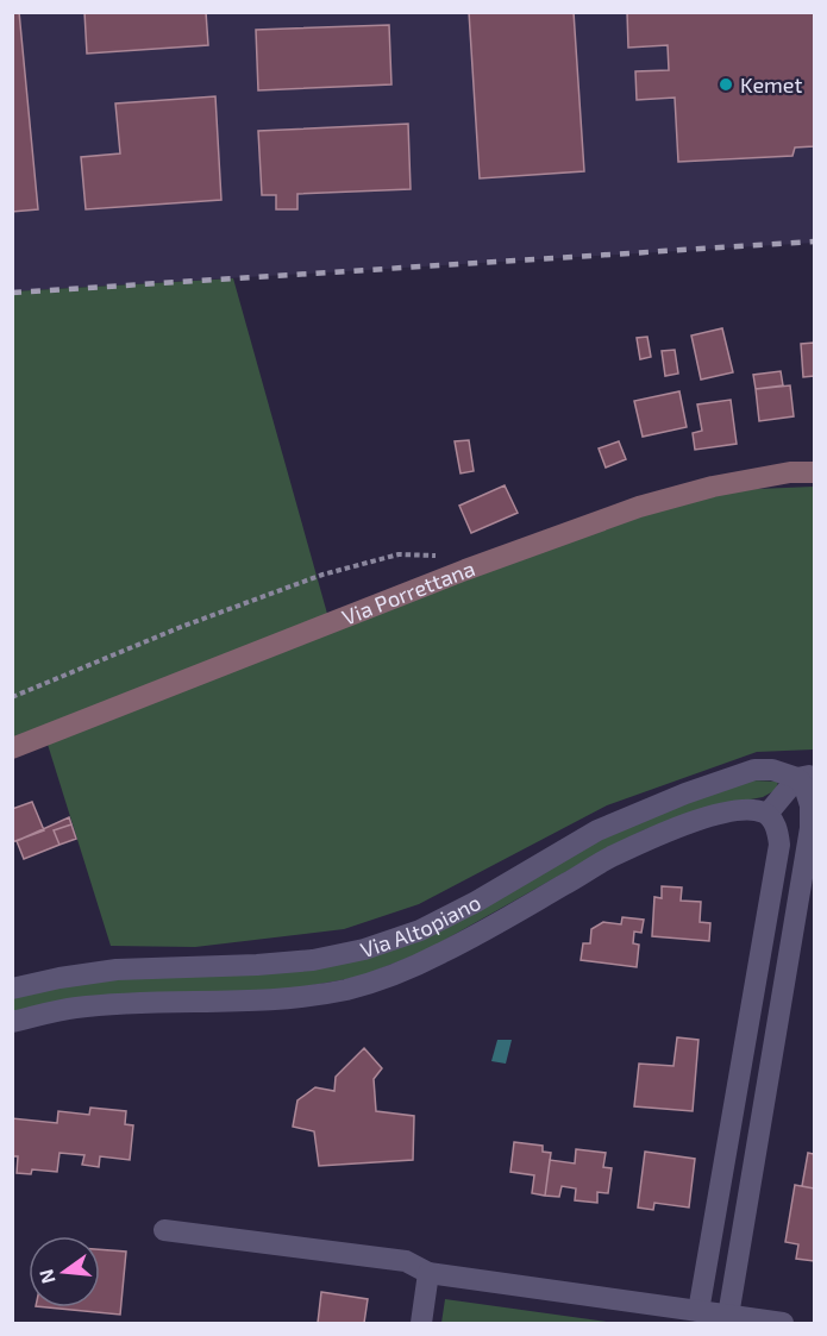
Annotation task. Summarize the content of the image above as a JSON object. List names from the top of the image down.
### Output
{
  "streets": {
    "main road": ["Via Porrettana"],
    "street": ["Via Altopiano"]
  },
  "places": ["Kemet"],
  "north": "left"
}
